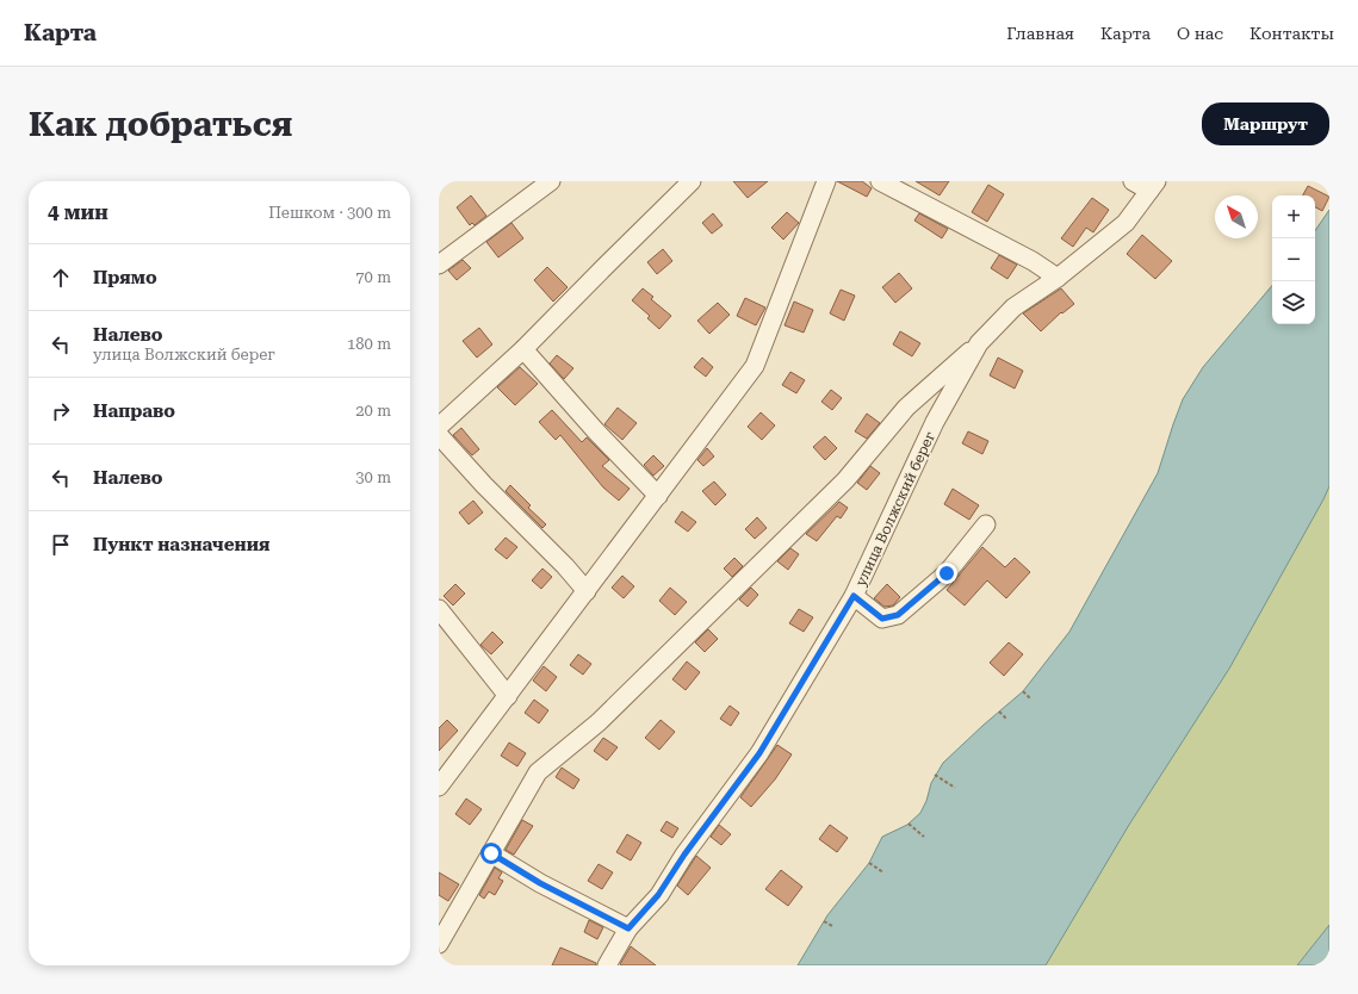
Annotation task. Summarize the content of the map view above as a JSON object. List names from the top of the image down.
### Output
{
  "streets": {
    "street": ["улица Волжский берег"]
  },
  "north": "top left",
  "page": {
    "header": "Карта",
    "nav": [
      "Главная",
      "Карта",
      "О нас",
      "Контакты"
    ],
    "buttons": "Маршрут",
    "title": "Как добраться",
    "heading": ["4 мин", "Пешком · 300 m"],
    "map_buttons": ["+", "−"],
    "list": [
      ["Прямо", "70 m"],
      ["Налево", "улица Волжский берег", "180 m"],
      ["Направо", "20 m"],
      ["Налево", "30 m"],
      "Пункт назначения"
    ]
  }
}
